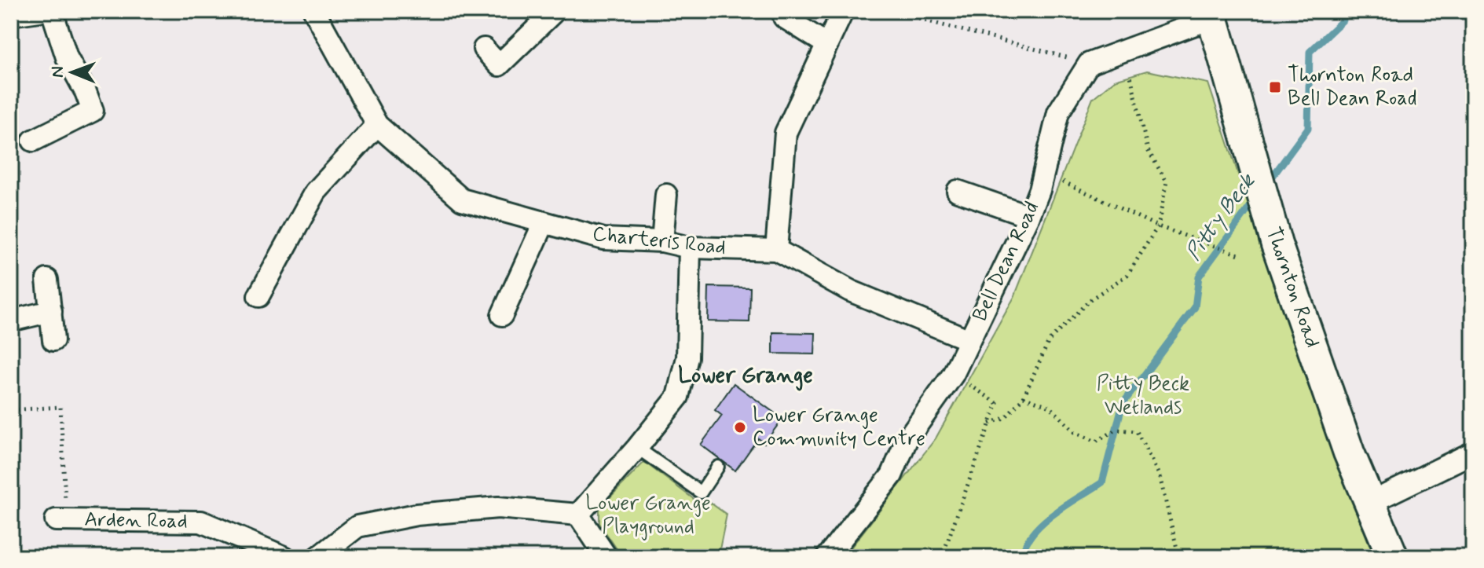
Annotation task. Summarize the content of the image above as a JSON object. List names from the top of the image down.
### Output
{
  "streets": {
    "main road": ["Thornton Road"],
    "street": ["Charteris Road", "Bell Dean Road", "Arden Road"]
  },
  "crossings": [
    ["Charteris Road", "Bell Dean Road"]
  ],
  "districts": ["Lower Grange"],
  "water": ["Pitty Beck"],
  "parks": ["Pitty Beck Wetlands", "Lower Grange Playground"],
  "places": {
    "transit": ["Thornton Road Bell Dean Road"],
    "other": ["Lower Grange Community Centre"]
  },
  "north": "left"
}
